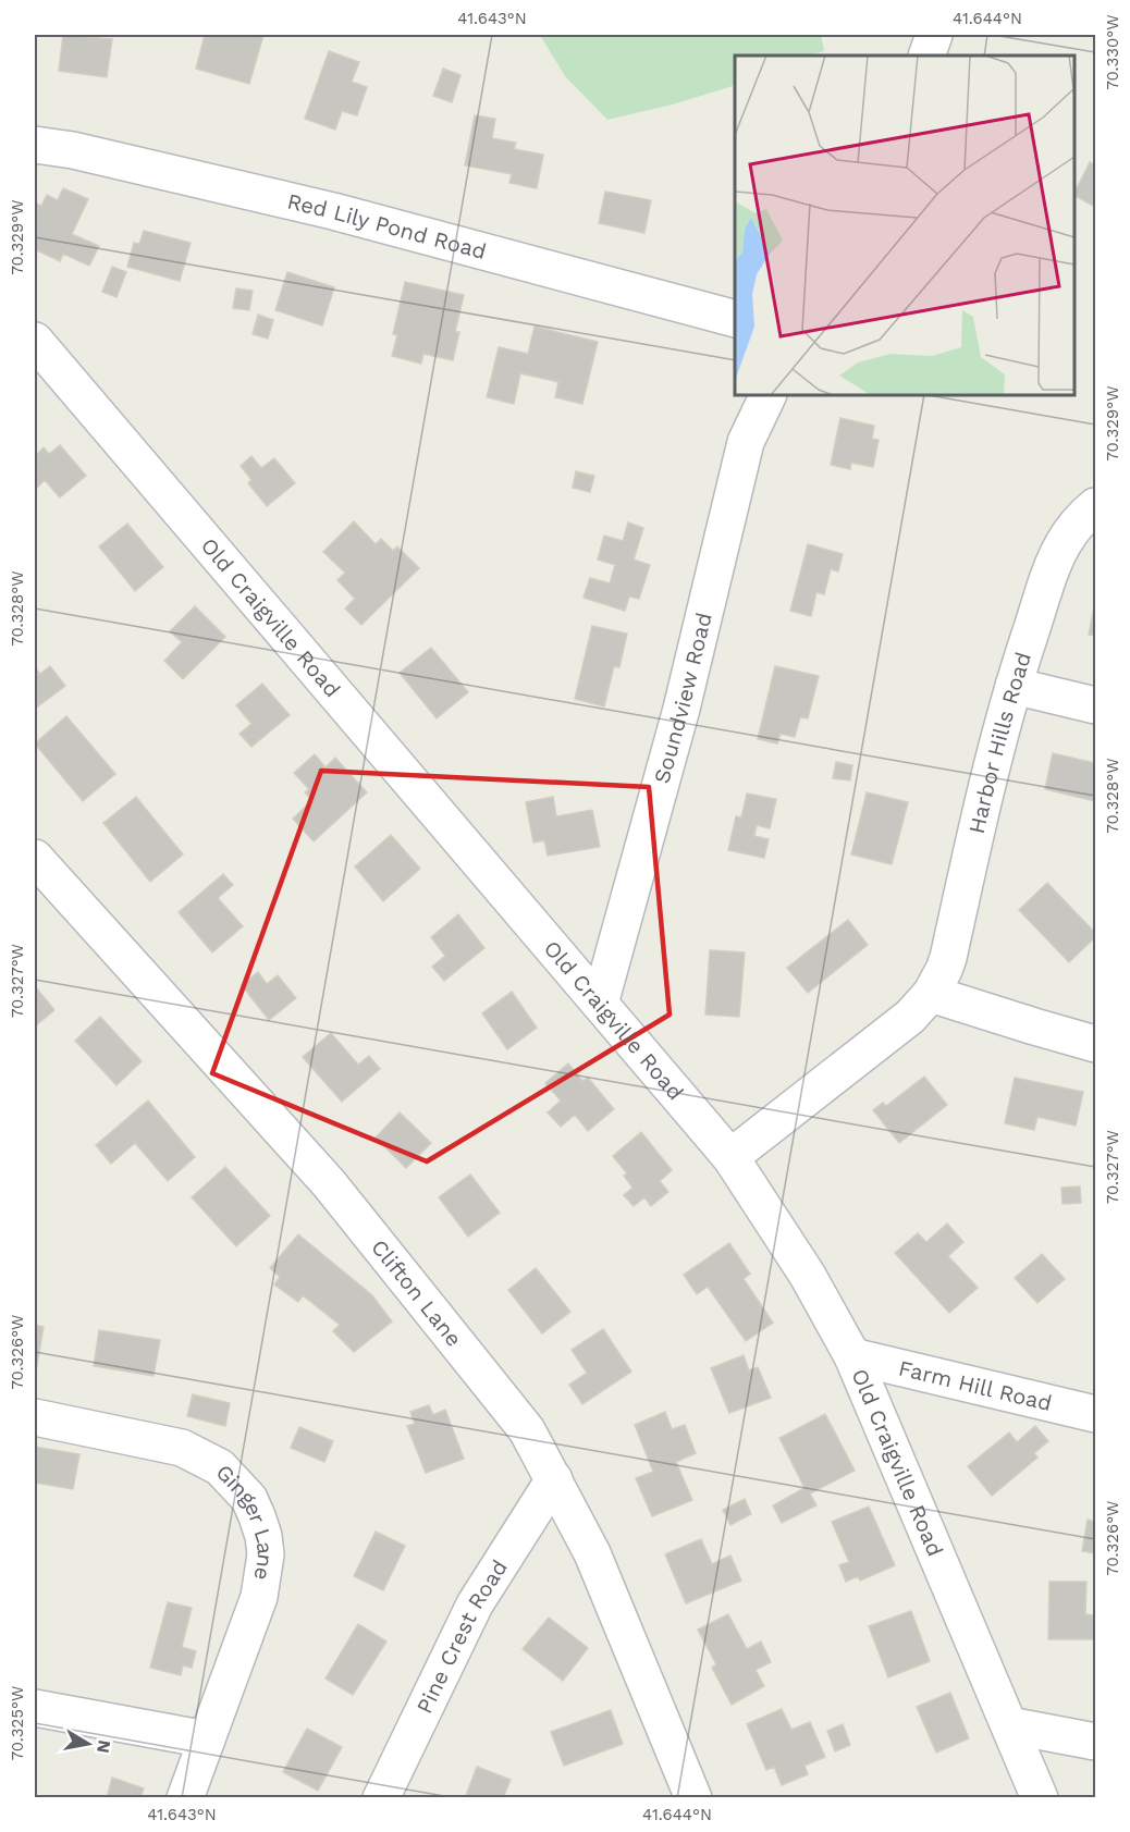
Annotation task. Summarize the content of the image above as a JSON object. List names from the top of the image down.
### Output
{
  "streets": {
    "street": [
      "Red Lily Pond Road",
      "Old Craigville Road",
      "Soundview Road",
      "Harbor Hills Road",
      "Clifton Lane",
      "Farm Hill Road",
      "Ginger Lane",
      "Pine Crest Road"
    ]
  },
  "crossings": [
    ["Old Craigville Road", "Soundview Road"],
    ["Old Craigville Road", "Harbor Hills Road"],
    ["Old Craigville Road", "Farm Hill Road"],
    ["Clifton Lane", "Pine Crest Road"]
  ],
  "north": "right",
  "coordinates": [
    "41.643°N",
    "41.644°N",
    "70.330°W",
    "70.329°W",
    "70.328°W",
    "70.327°W",
    "70.326°W",
    "70.325°W"
  ]
}
